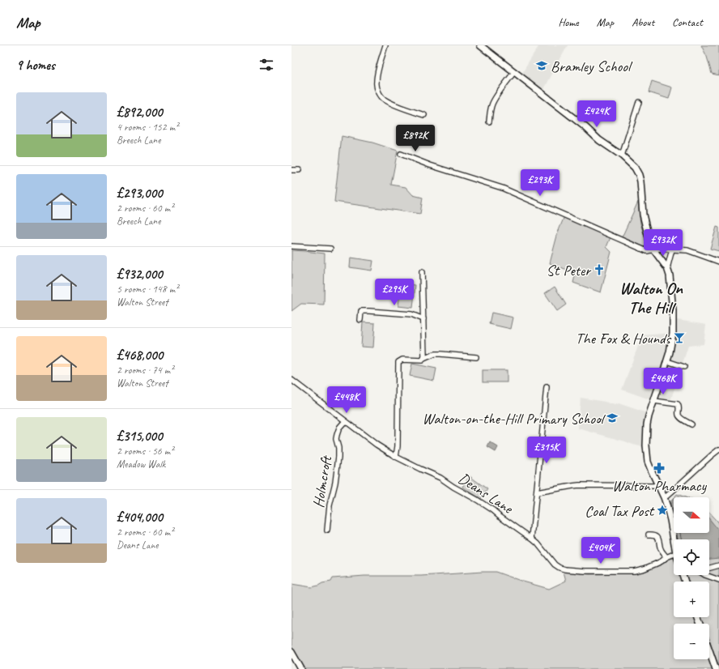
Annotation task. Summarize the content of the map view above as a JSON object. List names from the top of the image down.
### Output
{
  "streets": {
    "street": ["Holmcroft", "Deans Lane"]
  },
  "crossings": [
    ["Holmcroft", "Deans Lane"]
  ],
  "districts": ["Walton On The Hill"],
  "places": {
    "school or university": ["Bramley School", "Walton-on-the-Hill Primary School"],
    "church": ["St Peter"],
    "bar": ["The Fox & Hounds"],
    "pharmacy": ["Walton Pharmacy"],
    "place": ["Coal Tax Post"]
  },
  "north": "right",
  "page": {
    "header": "Map",
    "nav": [
      "Home",
      "Map",
      "About",
      "Contact"
    ],
    "heading": "9 homes",
    "list": [
      {
        "name": "£892,000",
        "note": "4 rooms · 152 m² · Breech Lane"
      },
      {
        "name": "£293,000",
        "note": "2 rooms · 60 m² · Breech Lane"
      },
      {
        "name": "£932,000",
        "note": "5 rooms · 148 m² · Walton Street"
      },
      {
        "name": "£468,000",
        "note": "2 rooms · 74 m² · Walton Street"
      },
      {
        "name": "£315,000",
        "note": "2 rooms · 56 m² · Meadow Walk"
      },
      {
        "name": "£404,000",
        "note": "2 rooms · 60 m² · Deans Lane"
      }
    ],
    "price": [
      "£424K",
      "£892K",
      "£293K",
      "£932K",
      "£295K",
      "£468K",
      "£448K",
      "£315K",
      "£404K"
    ],
    "map_buttons": ["+", "−"]
  }
}
